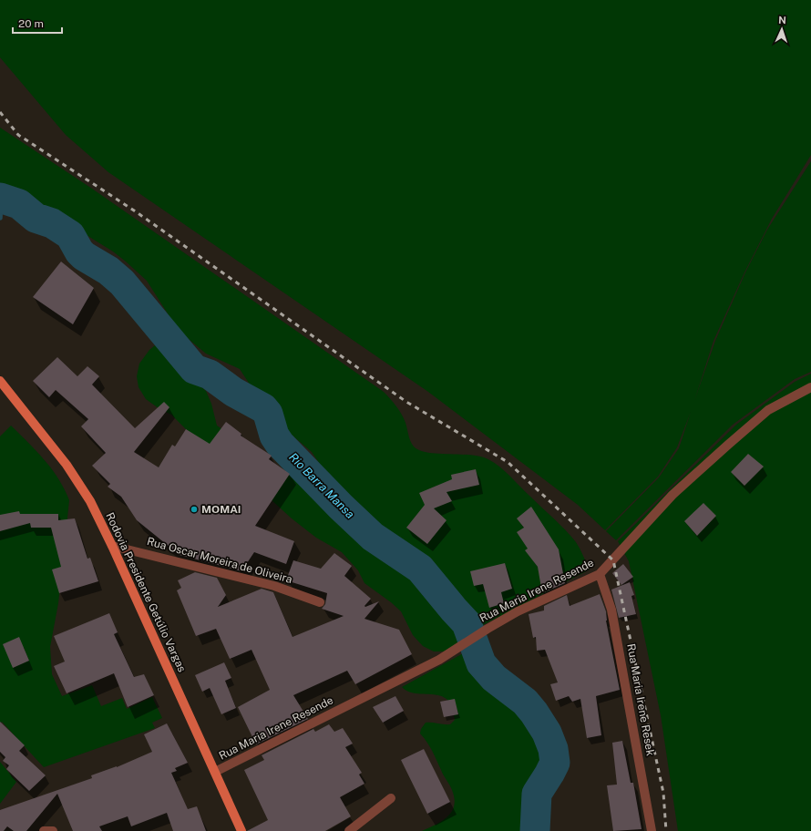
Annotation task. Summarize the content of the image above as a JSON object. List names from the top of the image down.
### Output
{
  "streets": {
    "main road": ["Rodovia Presidente Getúlio Vargas"],
    "street": ["Rua Oscar Moreira de Oliveira", "Rua Maria Irene Resende", "Rua Maria Irene Resek"]
  },
  "crossings": [
    ["Rua Oscar Moreira de Oliveira", "Rodovia Presidente Getúlio Vargas"],
    ["Rua Maria Irene Resende", "Rodovia Presidente Getúlio Vargas"],
    ["Rua Maria Irene Resende", "Rua Maria Irene Resek"]
  ],
  "water": ["Rio Barra Mansa"],
  "places": ["MOMAI"],
  "scale_bar": "20 m",
  "north": "top"
}
